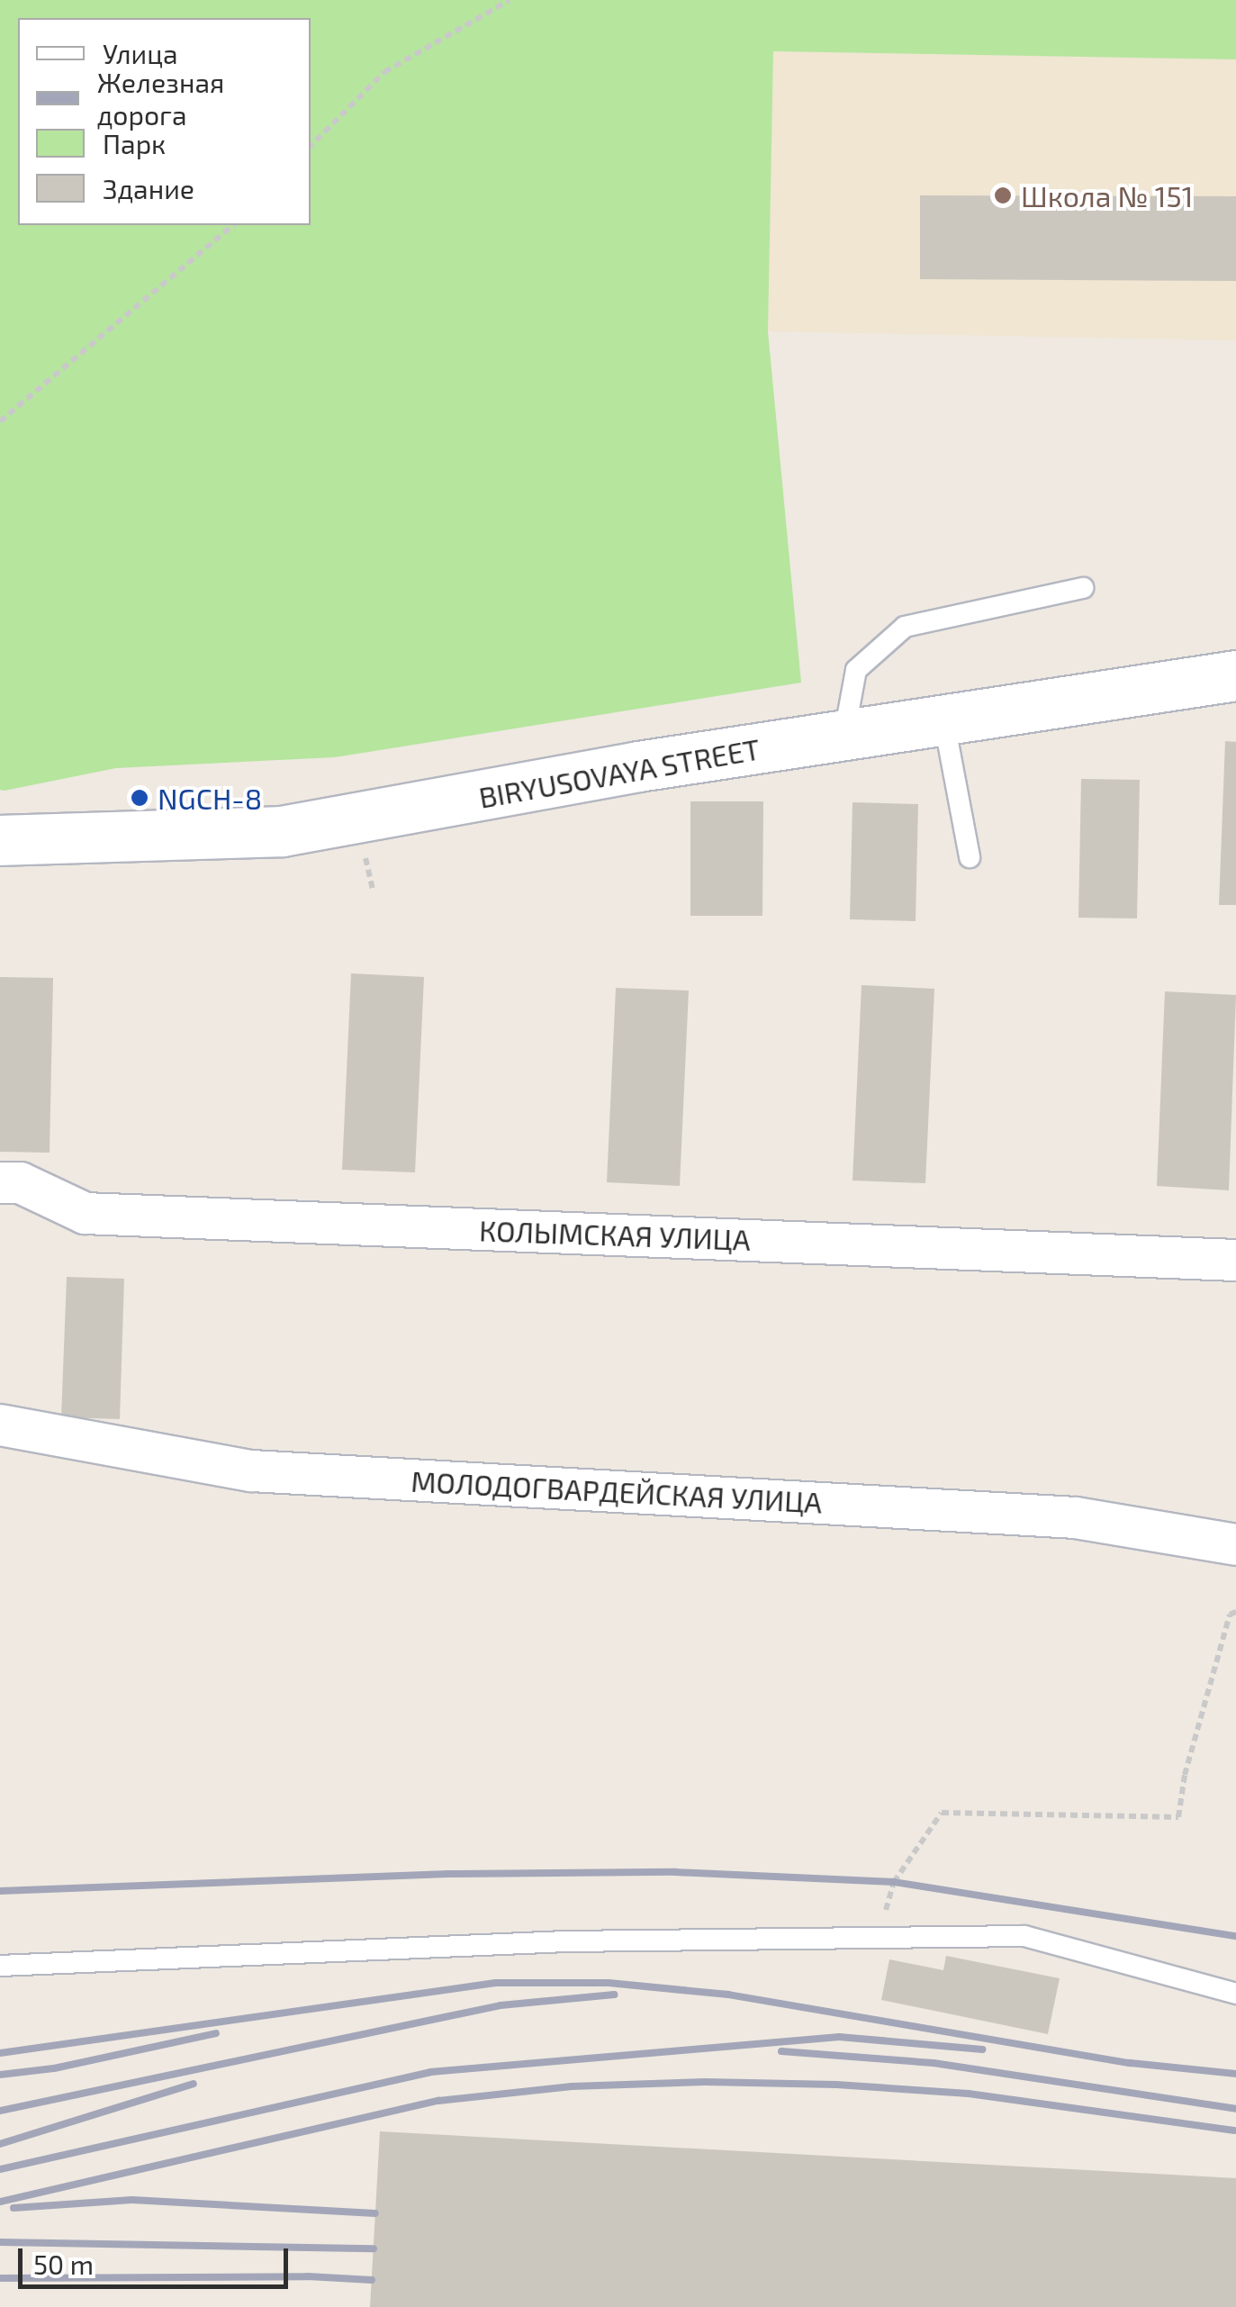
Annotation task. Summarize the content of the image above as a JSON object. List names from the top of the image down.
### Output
{
  "streets": {
    "main road": ["BIRYUSOVAYA STREET"],
    "street": ["КОЛЫМСКАЯ УЛИЦА", "МОЛОДОГВАРДЕЙСКАЯ УЛИЦА"]
  },
  "places": ["Школа № 151", "NGCH-8"],
  "legend": [
    "Улица",
    "Железная дорога",
    "Парк",
    "Здание"
  ],
  "scale_bar": "50 m"
}
